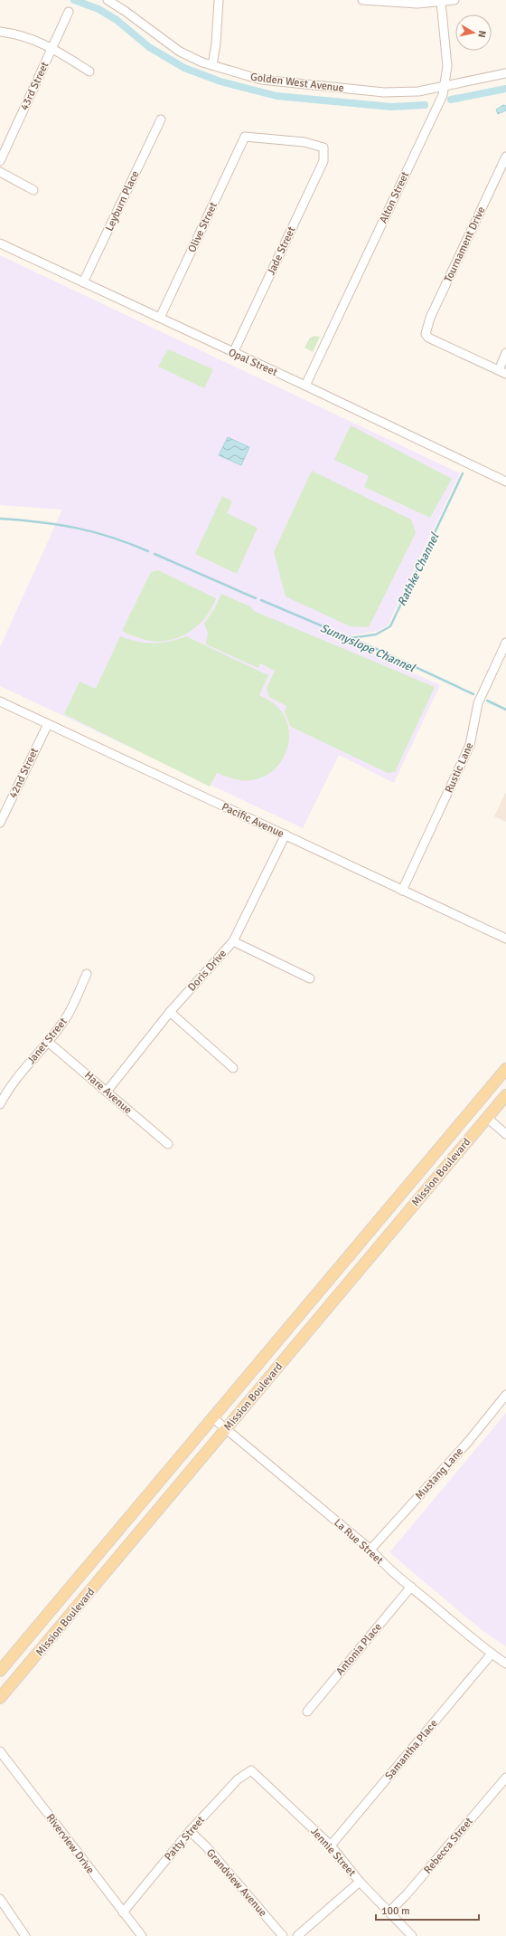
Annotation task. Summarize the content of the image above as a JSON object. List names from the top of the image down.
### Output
{
  "streets": {
    "main road": ["Mission Boulevard"],
    "street": [
      "Golden West Avenue",
      "43rd Street",
      "Alton Street",
      "Leyburn Place",
      "Olive Street",
      "Tournament Drive",
      "Jade Street",
      "Opal Street",
      "Rustic Lane",
      "42nd Street",
      "Pacific Avenue",
      "Doris Drive",
      "Janet Street",
      "Hare Avenue",
      "Mustang Lane",
      "La Rue Street",
      "Antonia Place",
      "Samantha Place",
      "Patty Street",
      "Riverview Drive",
      "Rebecca Street",
      "Jennie Street",
      "Grandview Avenue"
    ]
  },
  "crossings": [
    ["Golden West Avenue", "Alton Street"],
    ["Alton Street", "Opal Street"],
    ["Leyburn Place", "Opal Street"],
    ["Olive Street", "Jade Street"],
    ["Olive Street", "Opal Street"],
    ["Jade Street", "Opal Street"],
    ["Rustic Lane", "Pacific Avenue"],
    ["42nd Street", "Pacific Avenue"],
    ["Pacific Avenue", "Doris Drive"],
    ["Doris Drive", "Hare Avenue"],
    ["Janet Street", "Hare Avenue"],
    ["Mission Boulevard", "La Rue Street"],
    ["Mustang Lane", "La Rue Street"],
    ["La Rue Street", "Antonia Place"],
    ["La Rue Street", "Samantha Place"],
    ["Samantha Place", "Jennie Street"],
    ["Patty Street", "Riverview Drive"],
    ["Patty Street", "Jennie Street"],
    ["Patty Street", "Grandview Avenue"],
    ["Rebecca Street", "Jennie Street"]
  ],
  "water": ["Rathke Channel", "Sunnyslope Channel"],
  "scale_bar": "100 m",
  "north": "right"
}
